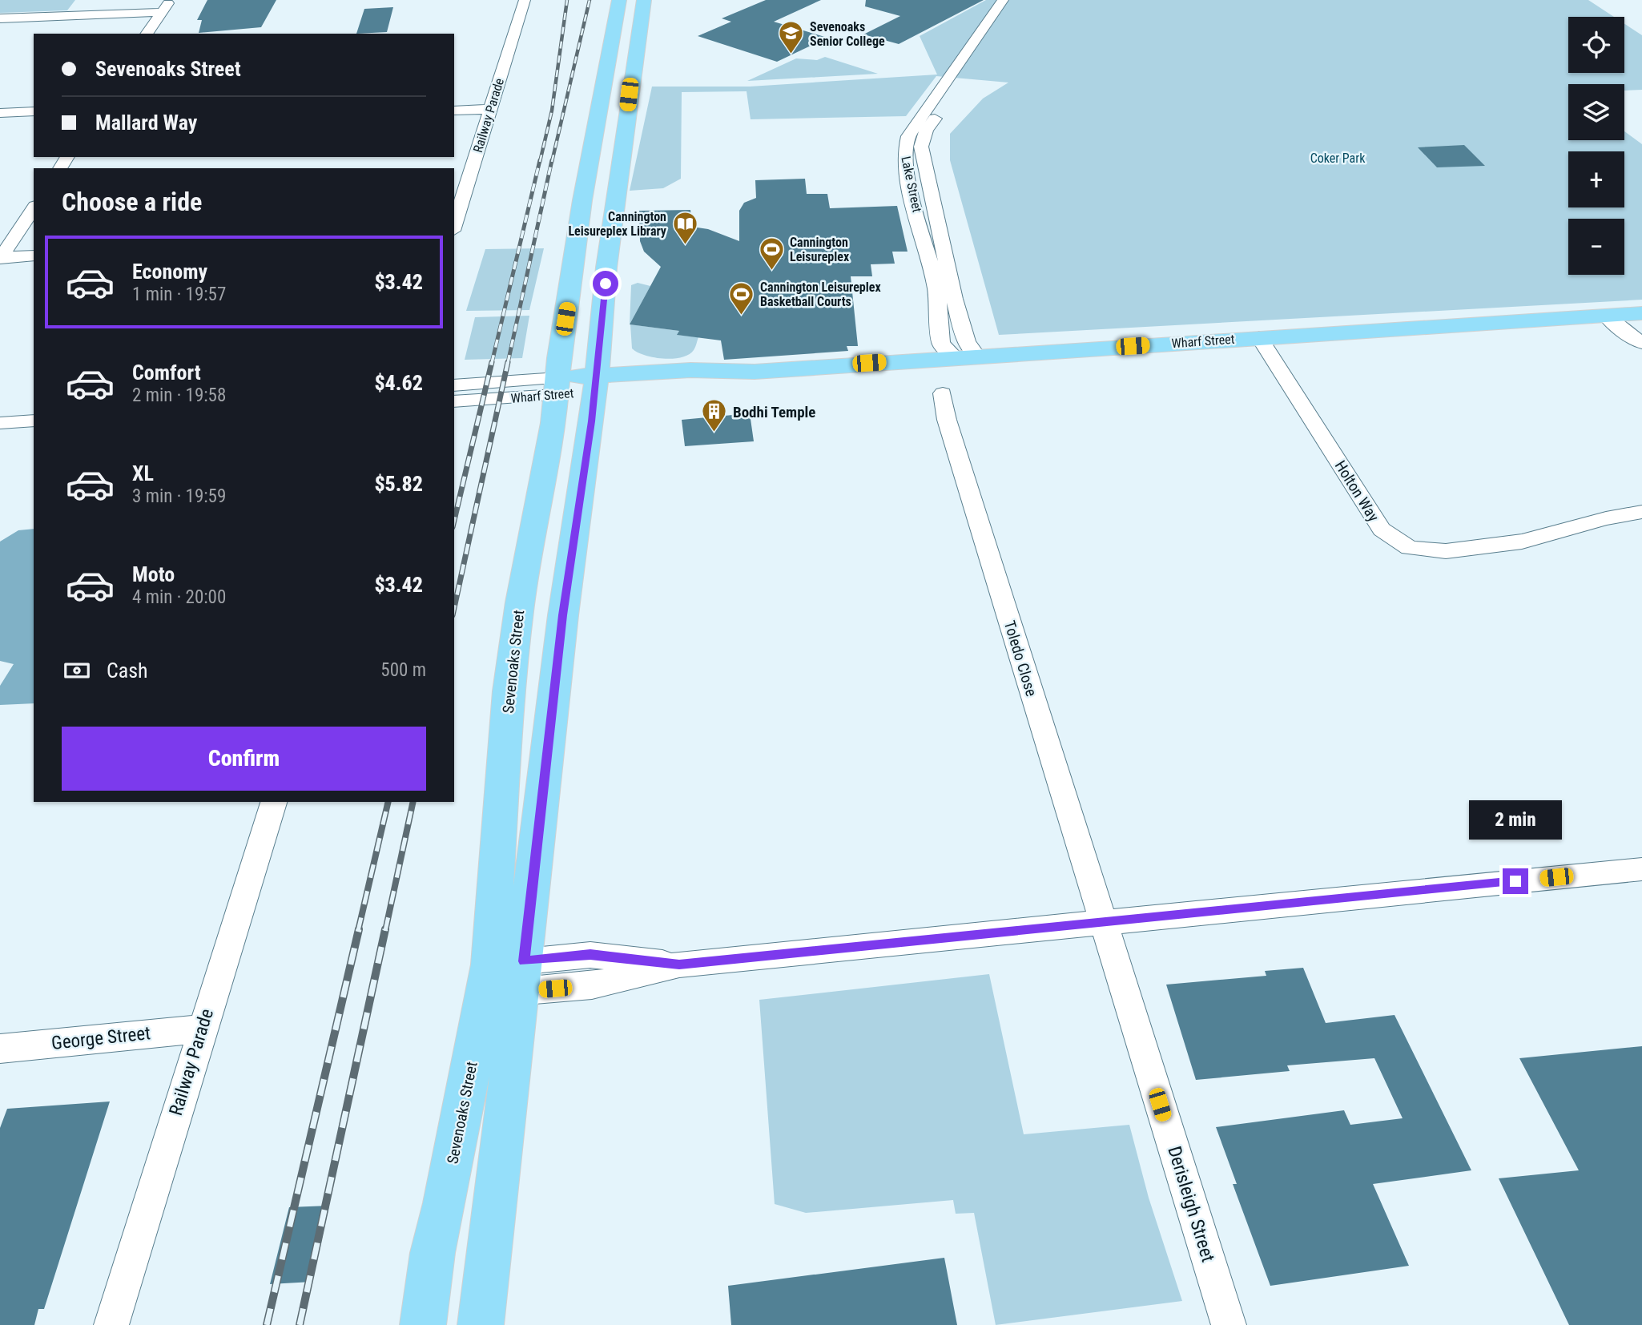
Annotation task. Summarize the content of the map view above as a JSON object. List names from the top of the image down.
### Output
{
  "streets": {
    "main road": ["Wharf Street", "Sevenoaks Street"],
    "street": [
      "Railway Parade",
      "Lake Street",
      "Holton Way",
      "Toledo Close",
      "George Street",
      "Derisleigh Street"
    ]
  },
  "crossings": [
    ["Railway Parade", "George Street"],
    ["Lake Street", "Wharf Street"],
    ["Wharf Street", "Holton Way"],
    ["Wharf Street", "Sevenoaks Street"],
    ["Toledo Close", "Derisleigh Street"]
  ],
  "parks": ["Coker Park"],
  "places": {
    "school or university": ["Sevenoaks Senior College"],
    "library": ["Cannington Leisureplex Library"],
    "sports": ["Cannington Leisureplex", "Cannington Leisureplex Basketball Courts"],
    "building": ["Bodhi Temple"]
  },
  "page": {
    "map_buttons": ["+", "−"],
    "banner": ["Sevenoaks Street", "Mallard Way"],
    "heading": "Choose a ride",
    "list": [
      {
        "name": "Economy",
        "note": "1 min · 19:57",
        "value": "$3.42"
      },
      {
        "name": "Comfort",
        "note": "2 min · 19:58",
        "value": "$4.62"
      },
      {
        "name": "XL",
        "note": "3 min · 19:59",
        "value": "$5.82"
      },
      {
        "name": "Moto",
        "note": "4 min · 20:00",
        "value": "$3.42"
      }
    ],
    "pay": ["Cash", "500 m"],
    "buttons": "Confirm",
    "bubble": "2 min"
  }
}
